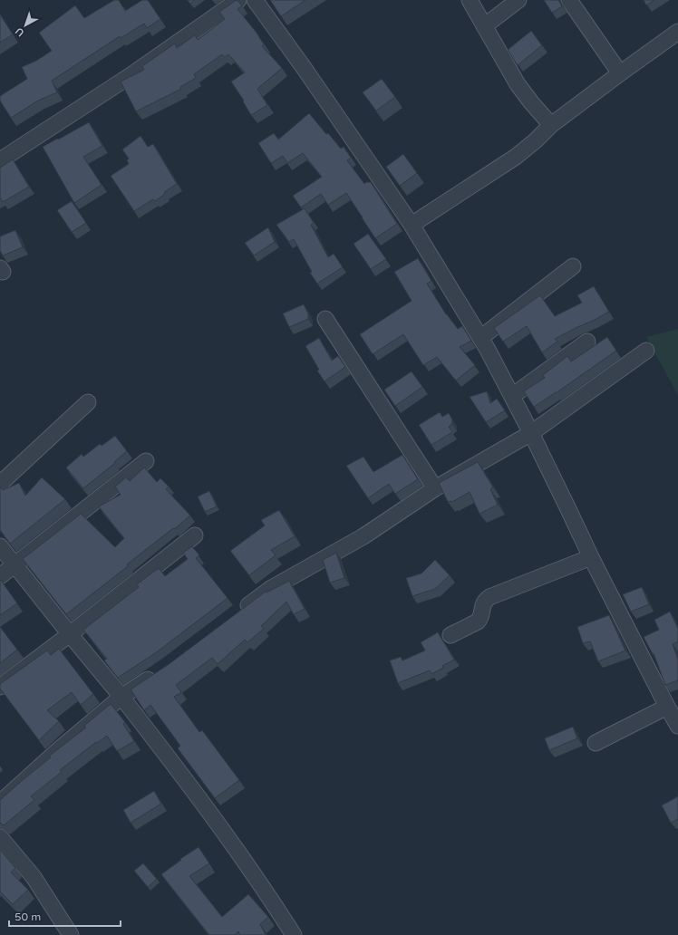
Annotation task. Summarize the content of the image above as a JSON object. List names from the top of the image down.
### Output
{
  "scale_bar": "50 m",
  "north": "bottom left"
}
